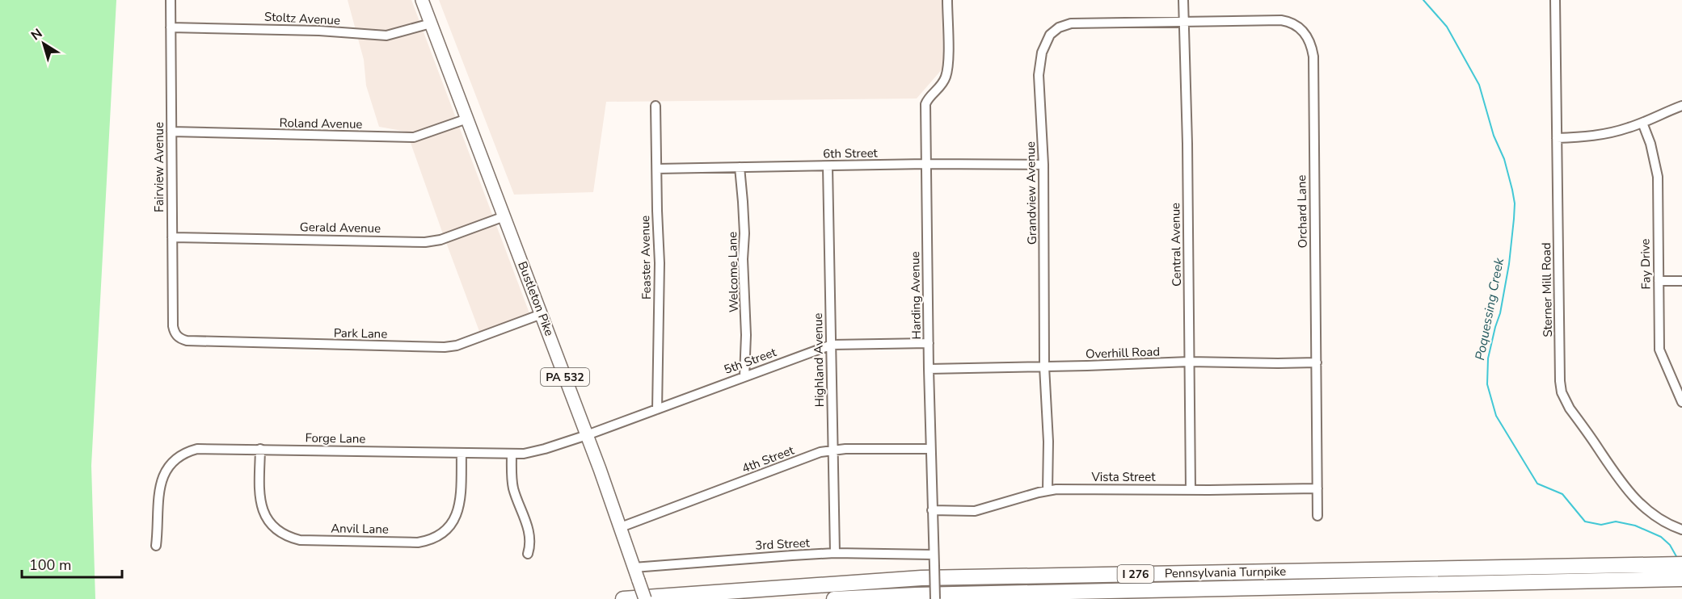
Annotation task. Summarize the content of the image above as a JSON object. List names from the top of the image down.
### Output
{
  "streets": {
    "highway": ["Pennsylvania Turnpike", "I 276"],
    "main road": ["Bustleton Pike", "PA 532"],
    "street": [
      "Stoltz Avenue",
      "Roland Avenue",
      "6th Street",
      "Fairview Avenue",
      "Grandview Avenue",
      "Orchard Lane",
      "Gerald Avenue",
      "Central Avenue",
      "Feaster Avenue",
      "Fay Drive",
      "Welcome Lane",
      "Sterner Mill Road",
      "Harding Avenue",
      "Park Lane",
      "Overhill Road",
      "Highland Avenue",
      "5th Street",
      "Forge Lane",
      "4th Street",
      "Vista Street",
      "Anvil Lane",
      "3rd Street"
    ]
  },
  "crossings": [
    ["Stoltz Avenue", "Fairview Avenue"],
    ["Stoltz Avenue", "Bustleton Pike"],
    ["Roland Avenue", "Fairview Avenue"],
    ["Roland Avenue", "Bustleton Pike"],
    ["6th Street", "Grandview Avenue"],
    ["6th Street", "Feaster Avenue"],
    ["6th Street", "Welcome Lane"],
    ["6th Street", "Harding Avenue"],
    ["6th Street", "Highland Avenue"],
    ["Fairview Avenue", "Gerald Avenue"],
    ["Fairview Avenue", "Park Lane"],
    ["Grandview Avenue", "Orchard Lane"],
    ["Grandview Avenue", "Central Avenue"],
    ["Grandview Avenue", "Overhill Road"],
    ["Grandview Avenue", "Vista Street"],
    ["Orchard Lane", "Central Avenue"],
    ["Orchard Lane", "Overhill Road"],
    ["Orchard Lane", "Vista Street"],
    ["Gerald Avenue", "Bustleton Pike"],
    ["Central Avenue", "Overhill Road"],
    ["Central Avenue", "Vista Street"],
    ["Feaster Avenue", "5th Street"],
    ["Welcome Lane", "5th Street"],
    ["Harding Avenue", "Overhill Road"],
    ["Harding Avenue", "5th Street"],
    ["Harding Avenue", "4th Street"],
    ["Harding Avenue", "Vista Street"],
    ["Harding Avenue", "3rd Street"],
    ["Bustleton Pike", "Park Lane"],
    ["Bustleton Pike", "5th Street"],
    ["Bustleton Pike", "Forge Lane"],
    ["Bustleton Pike", "4th Street"],
    ["Bustleton Pike", "3rd Street"],
    ["Highland Avenue", "5th Street"],
    ["Highland Avenue", "4th Street"],
    ["Highland Avenue", "3rd Street"],
    ["5th Street", "Forge Lane"],
    ["Forge Lane", "Anvil Lane"]
  ],
  "water": ["Poquessing Creek"],
  "scale_bar": "100 m",
  "north": "top left"
}
